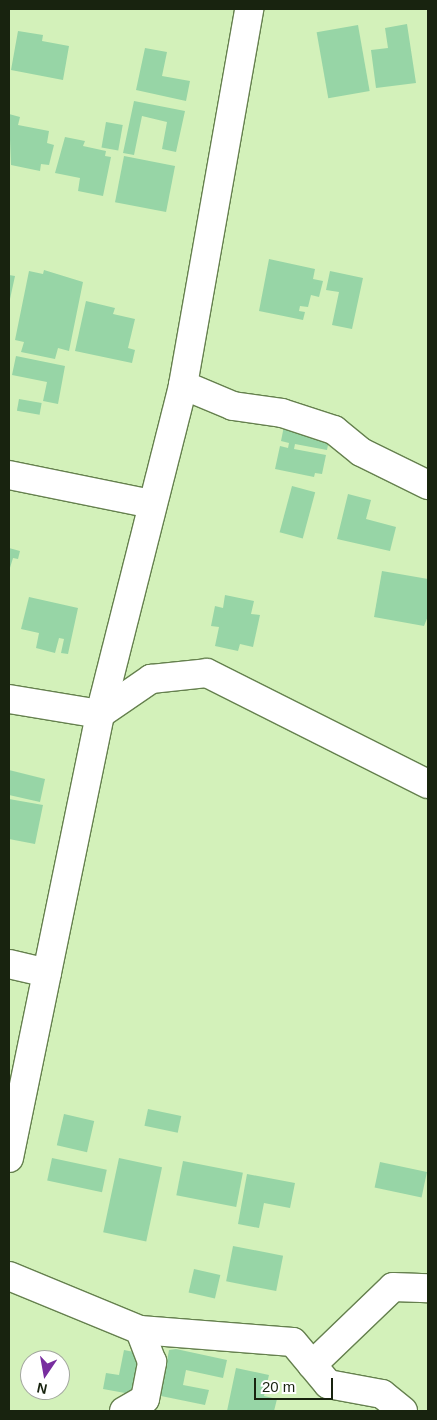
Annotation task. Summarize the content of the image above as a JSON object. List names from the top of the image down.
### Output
{
  "scale_bar": "20 m",
  "north": "bottom"
}
